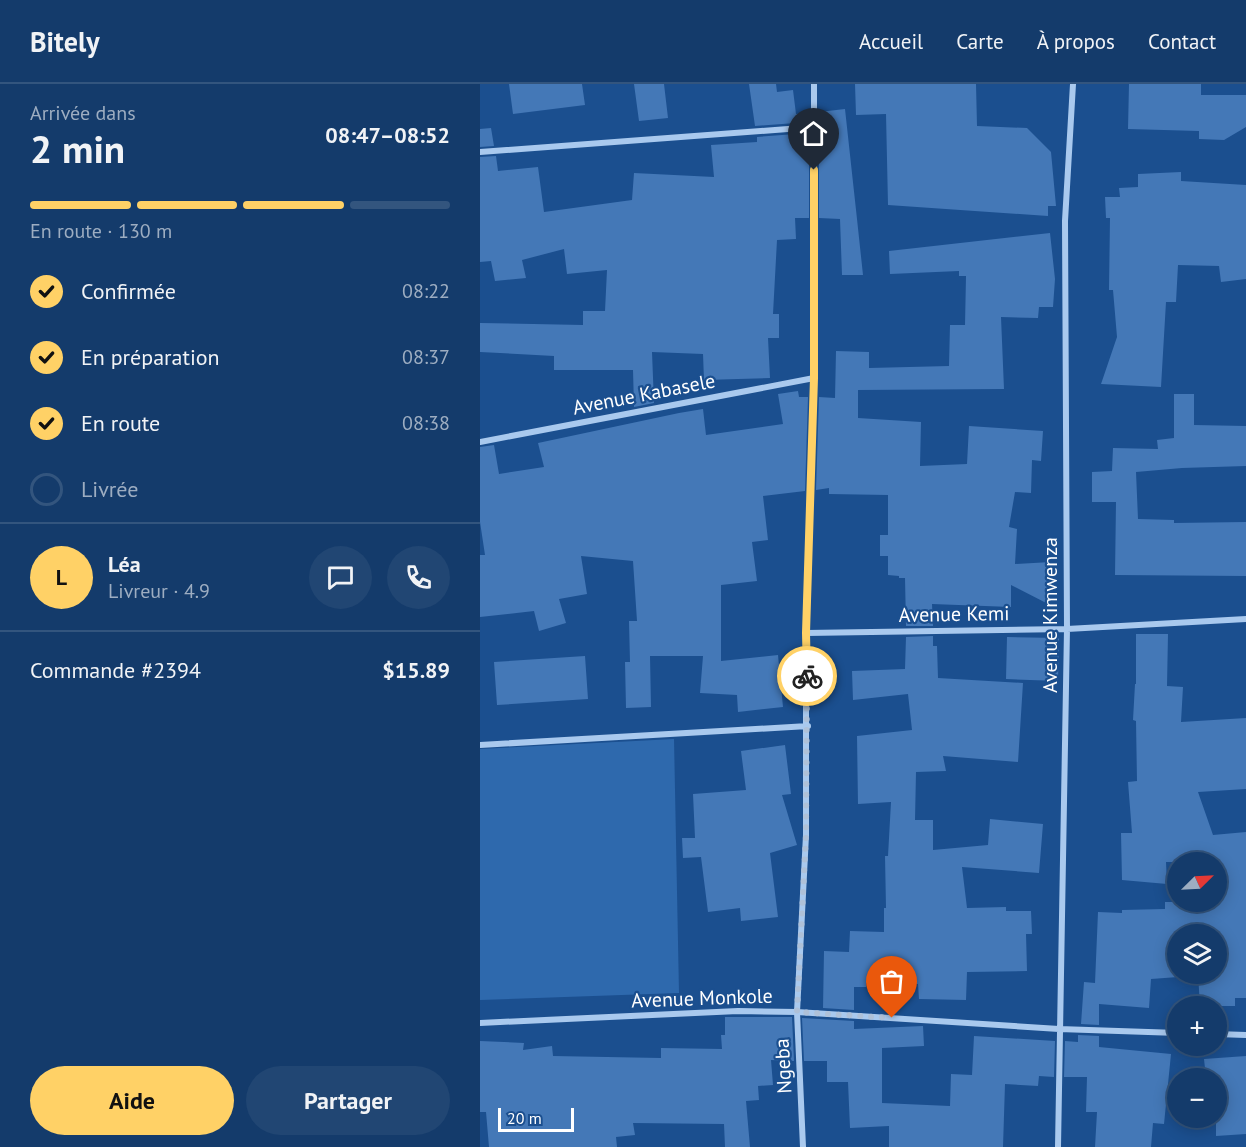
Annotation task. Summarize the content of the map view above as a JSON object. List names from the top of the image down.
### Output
{
  "streets": {
    "street": [
      "Avenue Kabasele",
      "Avenue Kemi",
      "Avenue Kimwenza",
      "Avenue Monkole",
      "Ngeba"
    ]
  },
  "crossings": [
    ["Avenue Kabasele", "Ngeba"],
    ["Avenue Kemi", "Avenue Kimwenza"],
    ["Avenue Kemi", "Ngeba"],
    ["Avenue Kimwenza", "Avenue Monkole"],
    ["Avenue Monkole", "Ngeba"]
  ],
  "scale_bar": "20 m",
  "north": "top right",
  "page": {
    "header": "Bitely",
    "nav": [
      "Accueil",
      "Carte",
      "À propos",
      "Contact"
    ],
    "heading": ["2 min", "Arrivée dans", "08:47–08:52"],
    "panel": [
      "Léa",
      "Livreur · 4.9",
      "Commande #2394",
      "$15.89"
    ],
    "bar": "En route · 130 m",
    "list": [
      ["Confirmée", "08:22"],
      ["En préparation", "08:37"],
      ["En route", "08:38"],
      "Livrée"
    ],
    "round": "L",
    "map_buttons": ["+", "−"],
    "buttons": ["Aide", "Partager"],
    "scale": "20 m"
  }
}
